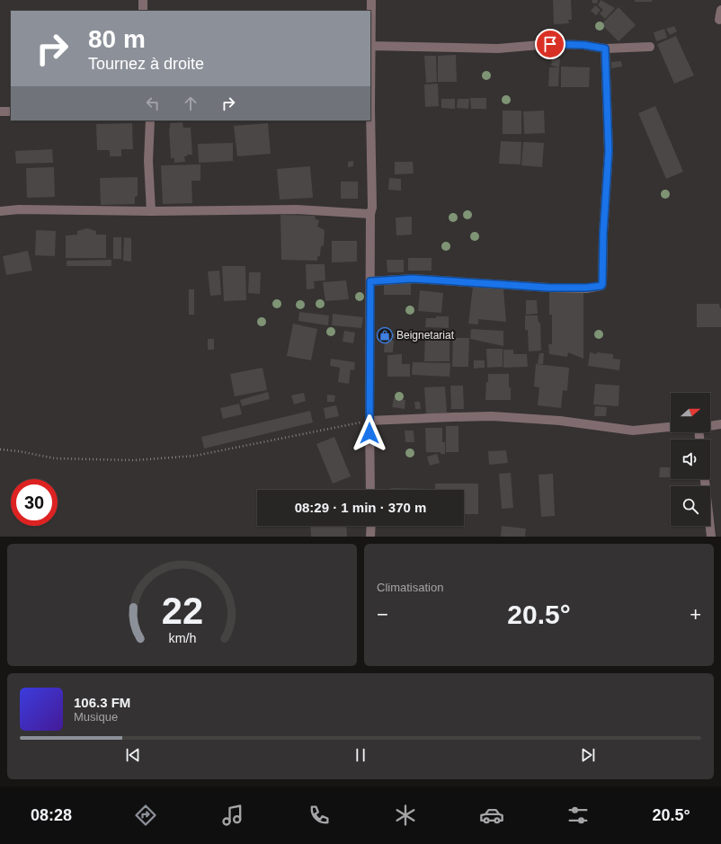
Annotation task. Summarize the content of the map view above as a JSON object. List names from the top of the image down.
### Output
{
  "places": {
    "shop": ["Beignetariat"]
  },
  "north": "right",
  "page": {
    "turn": ["80 m", "Tournez à droite"],
    "limit": "30",
    "trip": "08:29 · 1 min · 370 m",
    "tile": "Climatisation",
    "heat": ["−", "20.5°", "+"],
    "song": ["106.3 FM", "Musique"],
    "tabs": ["08:28", "20.5°"],
    "gauge": ["22", "km/h"]
  }
}
